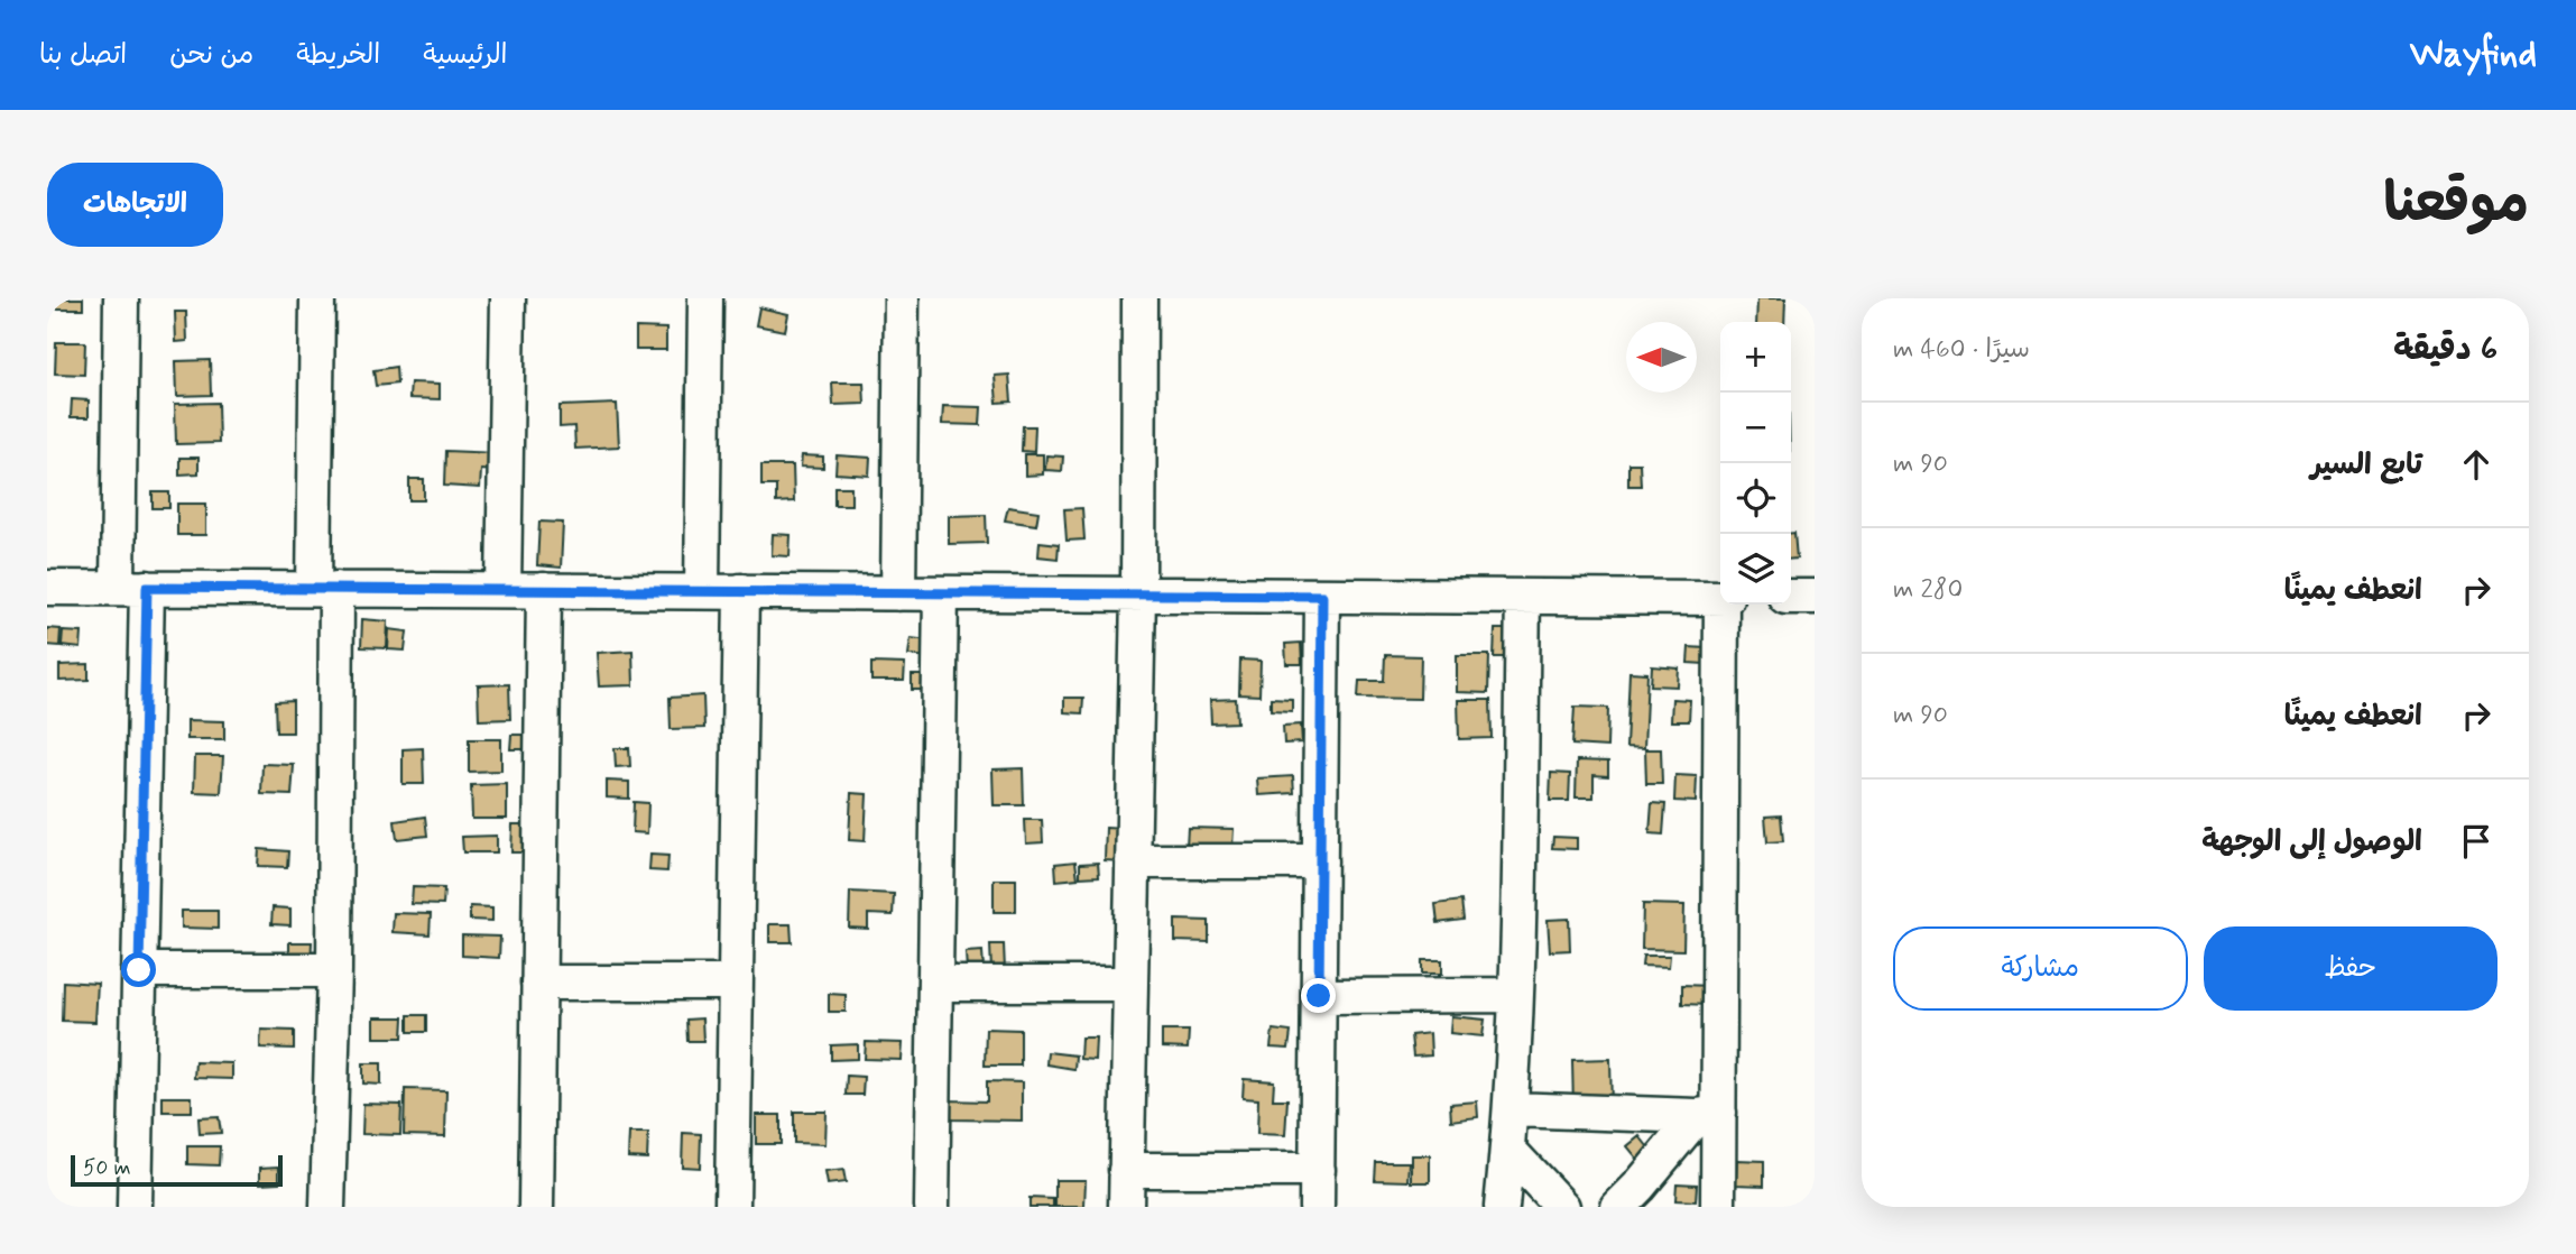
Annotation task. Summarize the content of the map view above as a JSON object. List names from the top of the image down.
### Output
{
  "scale_bar": "50 m",
  "north": "left",
  "page": {
    "header": "Wayfind",
    "nav": [
      "الرئيسية",
      "الخريطة",
      "من نحن",
      "اتصل بنا"
    ],
    "title": "موقعنا",
    "buttons": [
      "الاتجاهات",
      ["حفظ", "مشاركة"]
    ],
    "heading": ["6 دقيقة", "سيرًا · 460 m"],
    "map_buttons": ["+", "−"],
    "list": [
      ["تابع السير", "90 m"],
      ["انعطف يمينًا", "280 m"],
      ["انعطف يمينًا", "90 m"],
      "الوصول إلى الوجهة"
    ],
    "scale": "50 m"
  }
}
